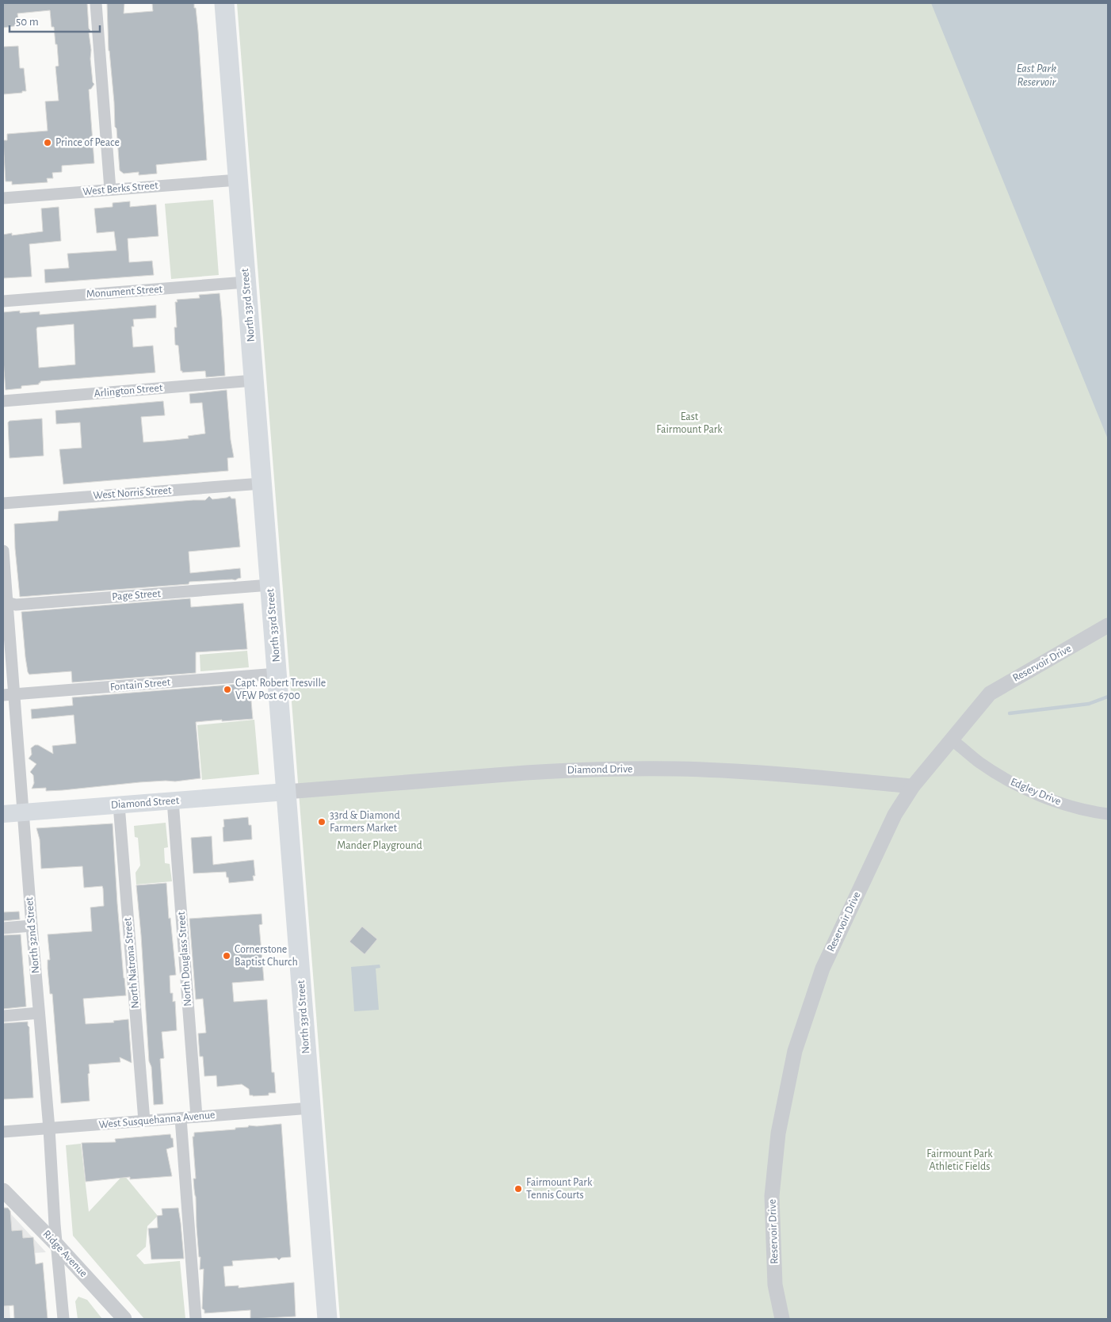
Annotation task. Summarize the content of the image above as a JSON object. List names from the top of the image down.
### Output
{
  "streets": {
    "main road": ["North 33rd Street", "Diamond Street"],
    "street": [
      "West Berks Street",
      "Monument Street",
      "Arlington Street",
      "West Norris Street",
      "Page Street",
      "Reservoir Drive",
      "Fontain Street",
      "Diamond Drive",
      "Edgley Drive",
      "North 32nd Street",
      "North Douglass Street",
      "North Natrona Street",
      "West Susquehanna Avenue",
      "Ridge Avenue"
    ]
  },
  "crossings": [
    ["West Berks Street", "North 33rd Street"],
    ["Monument Street", "North 33rd Street"],
    ["North 33rd Street", "Arlington Street"],
    ["North 33rd Street", "West Norris Street"],
    ["North 33rd Street", "Page Street"],
    ["North 33rd Street", "Fontain Street"],
    ["North 33rd Street", "Diamond Drive"],
    ["North 33rd Street", "Diamond Street"],
    ["North 33rd Street", "West Susquehanna Avenue"],
    ["Page Street", "North 32nd Street"],
    ["Reservoir Drive", "Diamond Drive"],
    ["Reservoir Drive", "Edgley Drive"],
    ["Fontain Street", "North 32nd Street"],
    ["Diamond Drive", "Diamond Street"],
    ["Diamond Street", "North 32nd Street"],
    ["Diamond Street", "North Douglass Street"],
    ["Diamond Street", "North Natrona Street"],
    ["North 32nd Street", "West Susquehanna Avenue"],
    ["North 32nd Street", "Ridge Avenue"],
    ["North Douglass Street", "West Susquehanna Avenue"],
    ["North Natrona Street", "West Susquehanna Avenue"]
  ],
  "water": ["East Park Reservoir"],
  "parks": ["East Fairmount Park", "Mander Playground", "Fairmount Park Athletic Fields"],
  "places": [
    "Prince of Peace",
    "Capt. Robert Tresville VFW Post 6700",
    "33rd & Diamond Farmers Market",
    "Cornerstone Baptist Church",
    "Fairmount Park Tennis Courts"
  ],
  "scale_bar": "50 m"
}
